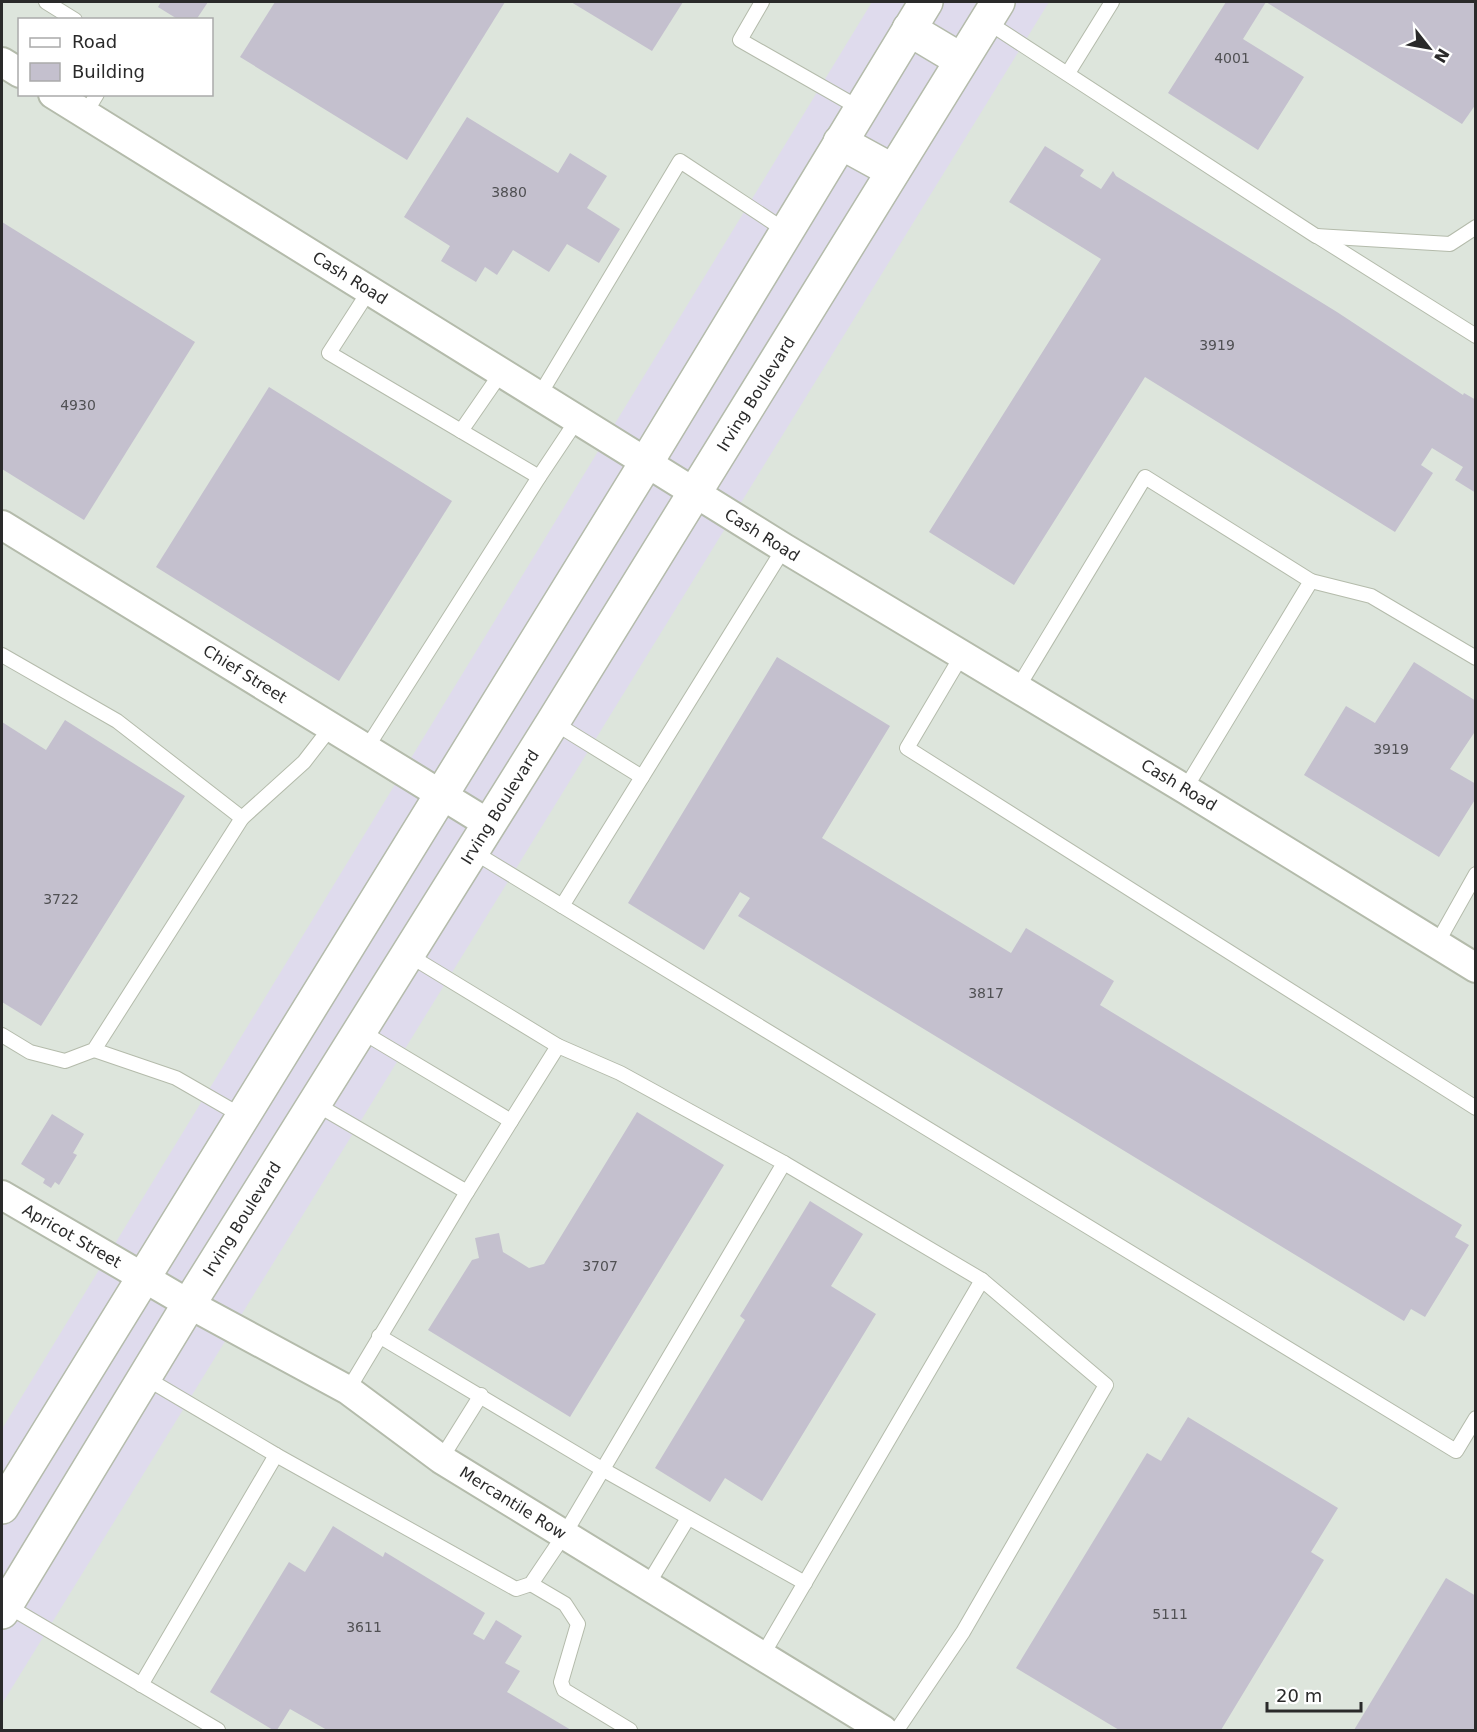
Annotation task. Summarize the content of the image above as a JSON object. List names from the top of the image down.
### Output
{
  "streets": {
    "main road": ["Irving Boulevard"],
    "street": [
      "Cash Road",
      "Chief Street",
      "Apricot Street",
      "Mercantile Row"
    ]
  },
  "crossings": [
    ["Cash Road", "Irving Boulevard"],
    ["Irving Boulevard", "Chief Street"],
    ["Irving Boulevard", "Mercantile Row"],
    ["Apricot Street", "Mercantile Row"]
  ],
  "house_numbers": [
    "4001",
    "3880",
    "3919",
    "4930",
    "3919",
    "3722",
    "3817",
    "3707",
    "5111",
    "3611"
  ],
  "legend": ["Road", "Building"],
  "scale_bar": "20 m",
  "north": "bottom right"
}
